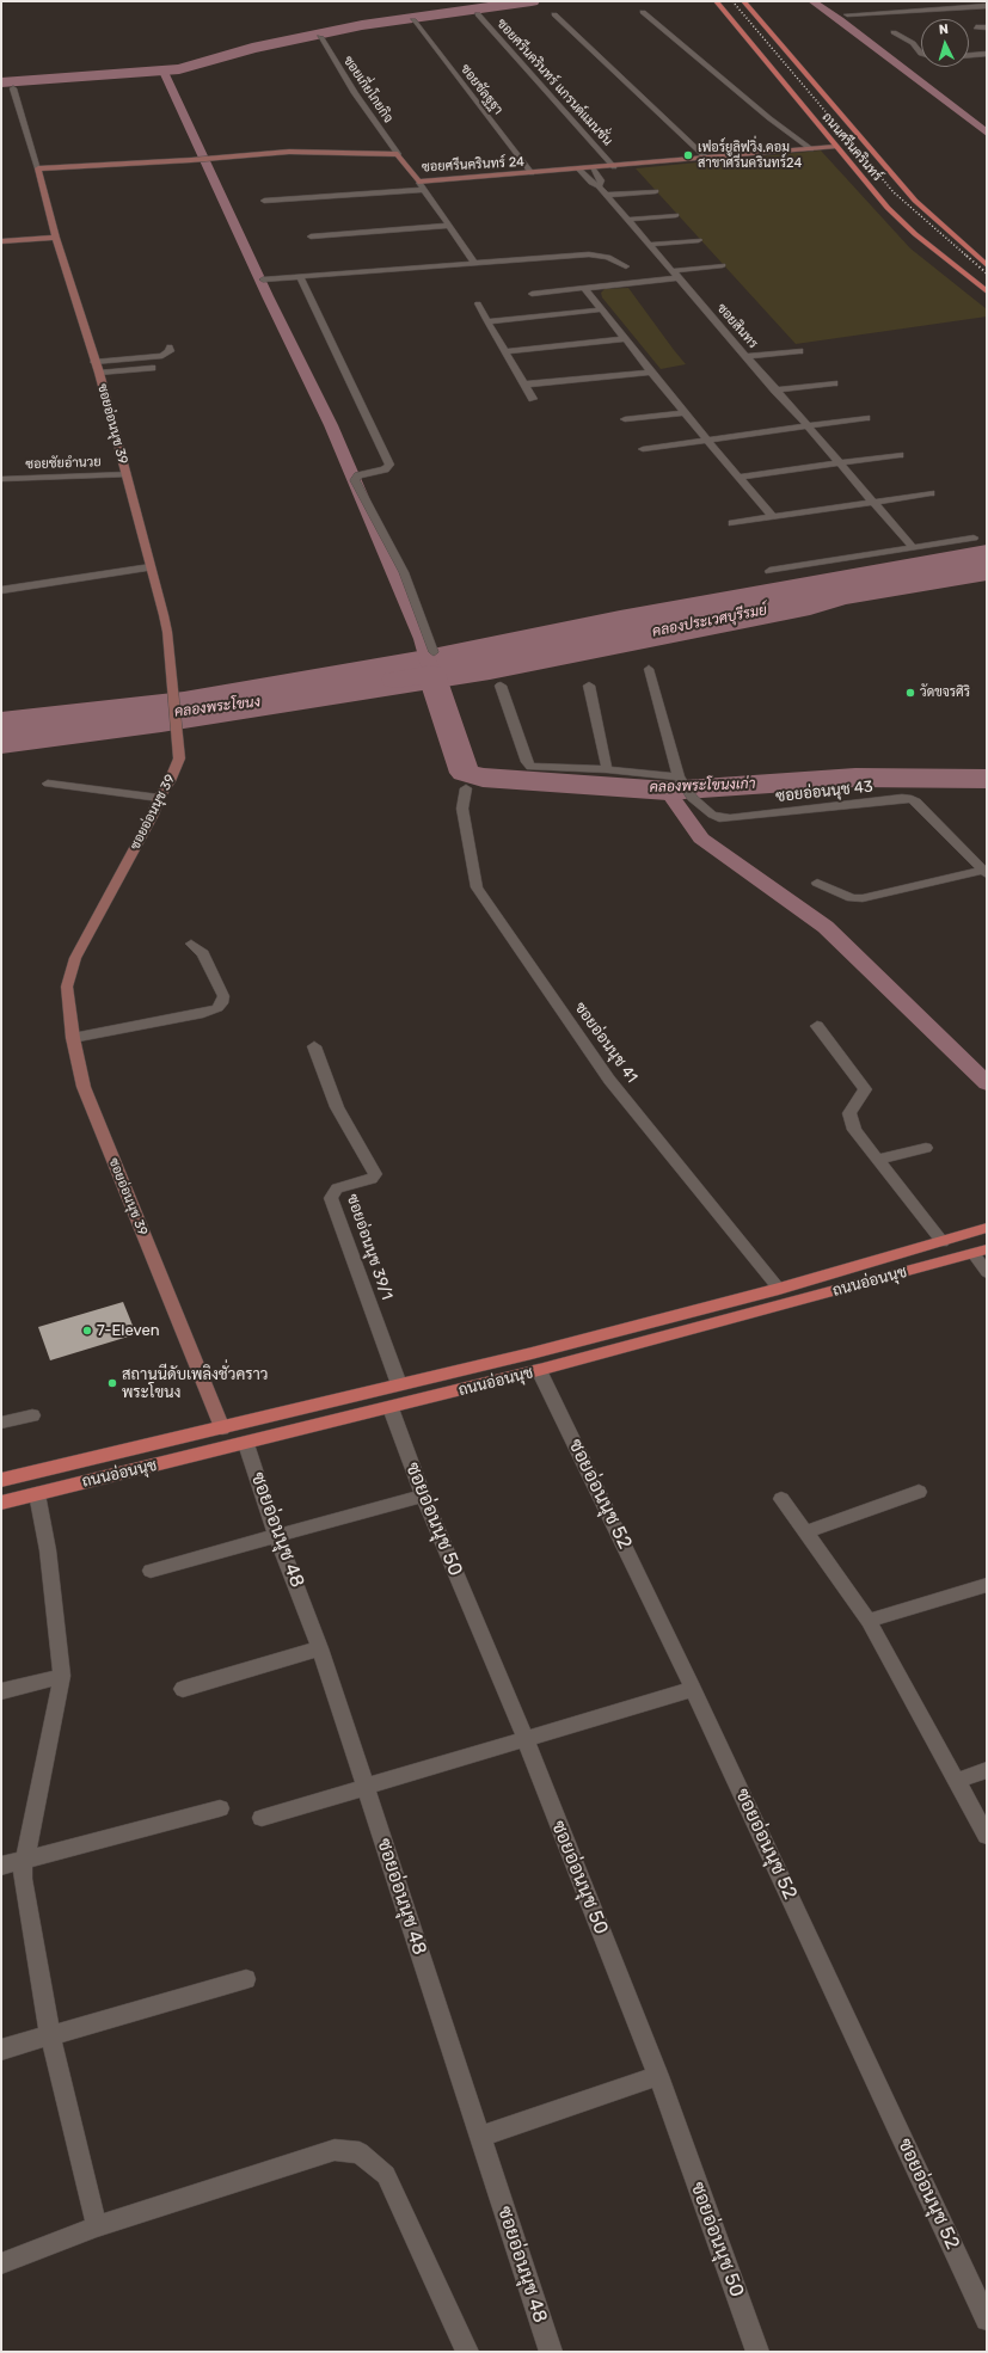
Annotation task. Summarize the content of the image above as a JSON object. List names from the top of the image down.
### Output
{
  "streets": {
    "main road": ["ถนนศรีนครินทร์", "ถนนอ่อนนุช"],
    "street": [
      "ซอยศรีนครินทร์ แกรนด์แมนชั่น",
      "ซอยเกี่ยโกยกิจ",
      "ซอยชัลฐฐา",
      "ซอยศรีนครินทร์ 24",
      "ซอยสินทร",
      "ซอยอ่อนนุช 39",
      "ซอยชัยอำนวย",
      "ซอยอ่อนนุช 43",
      "ซอยอ่อนนุช 41",
      "ซอยอ่อนนุช 39/1",
      "ซอยอ่อนนุช 52",
      "ซอยอ่อนนุช 50",
      "ซอยอ่อนนุช 48"
    ]
  },
  "crossings": [
    ["ซอยศรีนครินทร์ แกรนด์แมนชั่น", "ซอยศรีนครินทร์ 24"],
    ["ซอยเกี่ยโกยกิจ", "ซอยศรีนครินทร์ 24"],
    ["ซอยชัลฐฐา", "ซอยศรีนครินทร์ 24"],
    ["ถนนศรีนครินทร์", "ซอยศรีนครินทร์ 24"],
    ["ซอยศรีนครินทร์ 24", "ซอยสินทร"],
    ["ซอยอ่อนนุช 39", "ซอยชัยอำนวย"],
    ["ซอยอ่อนนุช 39", "ถนนอ่อนนุช"],
    ["ซอยอ่อนนุช 41", "ถนนอ่อนนุช"],
    ["ซอยอ่อนนุช 39/1", "ถนนอ่อนนุช"],
    ["ถนนอ่อนนุช", "ซอยอ่อนนุช 52"],
    ["ถนนอ่อนนุช", "ซอยอ่อนนุช 50"],
    ["ถนนอ่อนนุช", "ซอยอ่อนนุช 48"]
  ],
  "water": ["คลองประเวศบุรีรมย์", "คลองพระโขนง", "คลองพระโขนงเก่า"],
  "places": [
    "เฟอร์ยูลิฟวิ่ง.คอม สาขาศรีนครินทร์24",
    "วัดขจรศิริ",
    "7-Eleven",
    "สถานนีดับเพลิงชั่วคราว พระโขนง"
  ],
  "north": "top"
}
